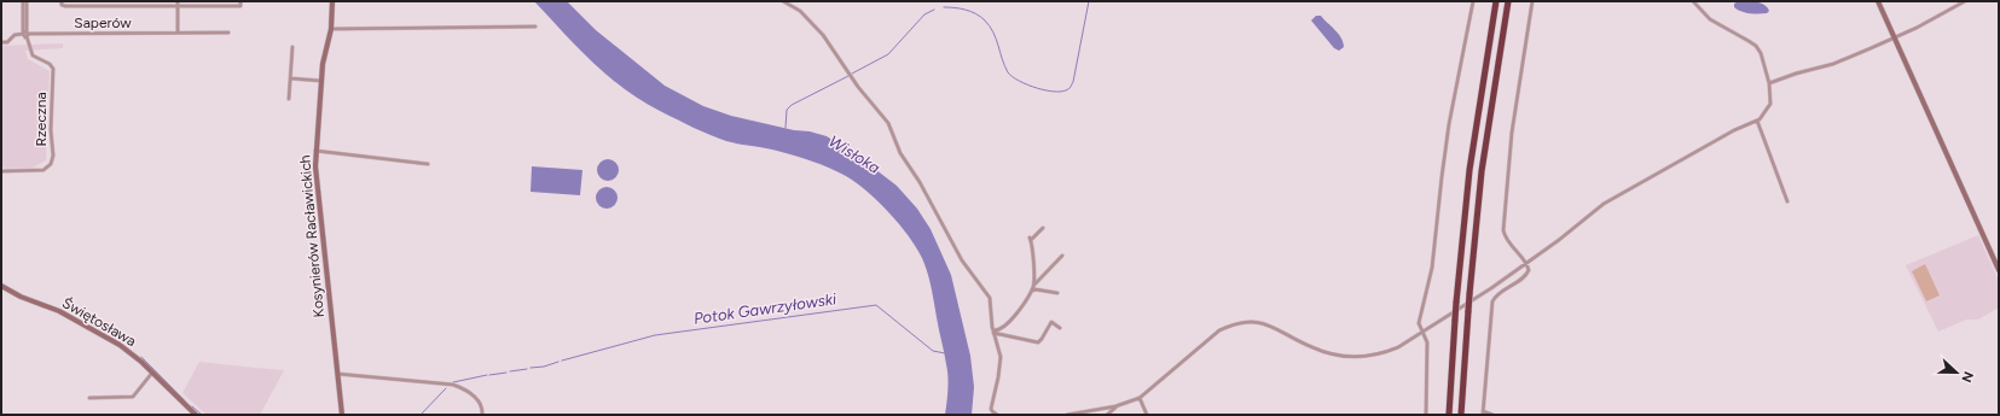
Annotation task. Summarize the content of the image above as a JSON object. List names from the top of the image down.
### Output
{
  "streets": {
    "street": [
      "Saperów",
      "Rzeczna",
      "Kosynierów Racławickich",
      "Świętosława"
    ]
  },
  "crossings": [
    ["Saperów", "Rzeczna"]
  ],
  "water": ["Wisłoka", "Potok Gawrzyłowski"],
  "north": "right"
}
